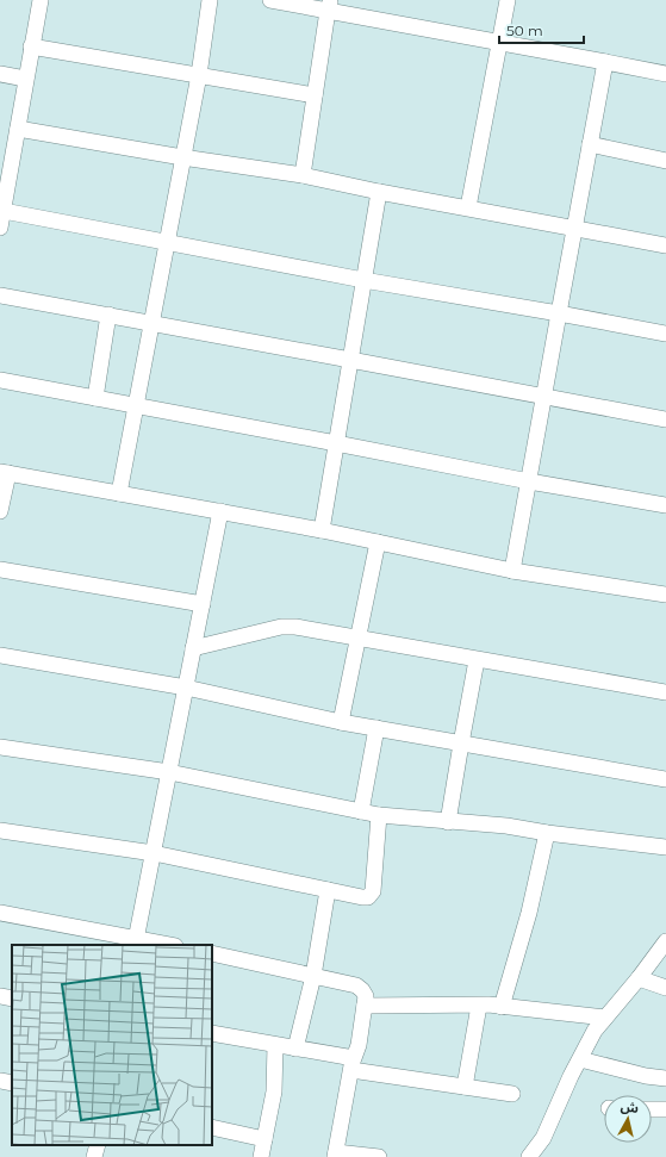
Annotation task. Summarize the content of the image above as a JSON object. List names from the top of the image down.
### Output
{
  "scale_bar": "50 m",
  "north": "top"
}
